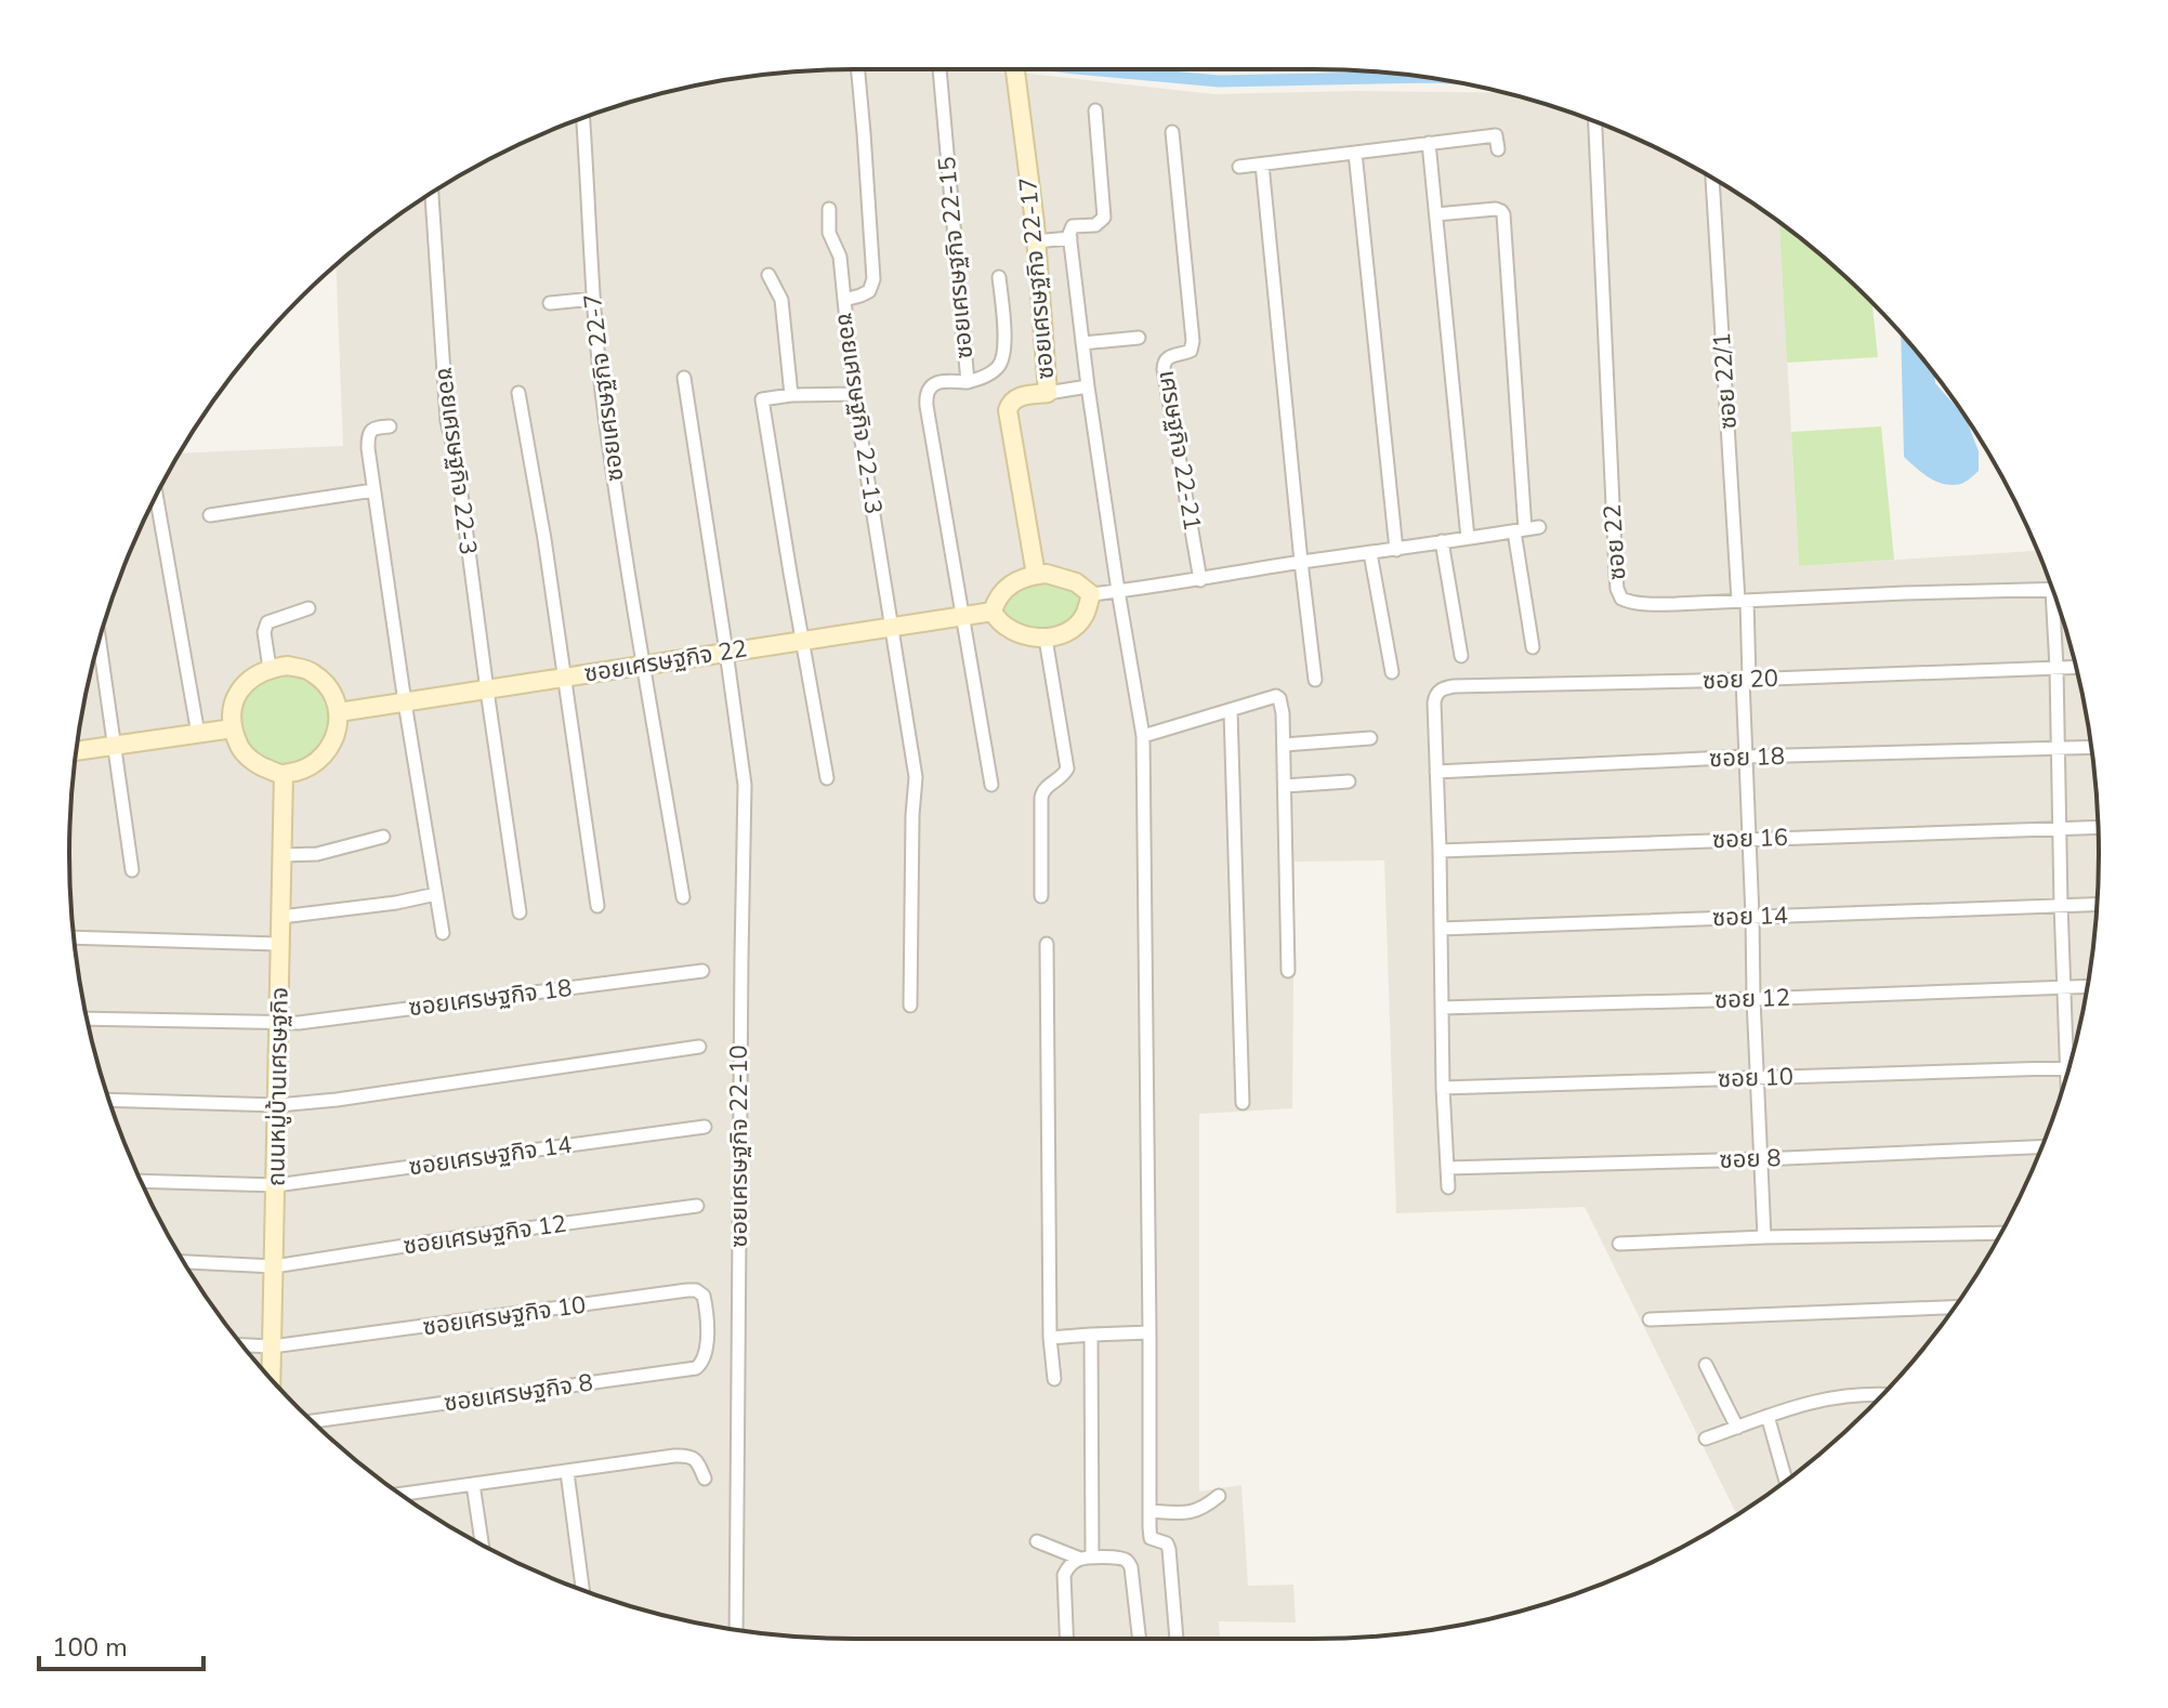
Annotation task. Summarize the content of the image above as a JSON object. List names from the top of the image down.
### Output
{
  "streets": {
    "street": [
      "ซอยเศรษฐกิจ 22-15",
      "ซอยเศรษฐกิจ 22-17",
      "ซอย 22/1",
      "ซอยเศรษฐกิจ 22-7",
      "ซอยเศรษฐกิจ 22-13",
      "เศรษฐกิจ 22-21",
      "ซอยเศรษฐกิจ 22-3",
      "ซอย 22",
      "ซอยเศรษฐกิจ 22",
      "ซอย 20",
      "ซอย 18",
      "ซอย 16",
      "ซอย 14",
      "ซอยเศรษฐกิจ 18",
      "ซอย 12",
      "ซอย 10",
      "ถนนหมู่บ้านเศรษฐกิจ",
      "ซอยเศรษฐกิจ 22-10",
      "ซอยเศรษฐกิจ 14",
      "ซอย 8",
      "ซอยเศรษฐกิจ 12",
      "ซอยเศรษฐกิจ 10",
      "ซอยเศรษฐกิจ 8"
    ]
  },
  "crossings": [
    ["ซอยเศรษฐกิจ 22-15", "ซอยเศรษฐกิจ 22"],
    ["ซอยเศรษฐกิจ 22-17", "ซอยเศรษฐกิจ 22"],
    ["ซอย 22/1", "ซอย 22"],
    ["ซอย 22/1", "ซอย 20"],
    ["ซอย 22/1", "ซอย 18"],
    ["ซอย 22/1", "ซอย 16"],
    ["ซอย 22/1", "ซอย 14"],
    ["ซอย 22/1", "ซอย 12"],
    ["ซอย 22/1", "ซอย 10"],
    ["ซอย 22/1", "ซอย 8"],
    ["ซอยเศรษฐกิจ 22-7", "ซอยเศรษฐกิจ 22"],
    ["ซอยเศรษฐกิจ 22-13", "ซอยเศรษฐกิจ 22"],
    ["ซอยเศรษฐกิจ 22-3", "ซอยเศรษฐกิจ 22"],
    ["ซอยเศรษฐกิจ 22", "ถนนหมู่บ้านเศรษฐกิจ"],
    ["ซอยเศรษฐกิจ 22", "ซอยเศรษฐกิจ 22-10"],
    ["ซอย 20", "ซอย 18"],
    ["ซอยเศรษฐกิจ 18", "ถนนหมู่บ้านเศรษฐกิจ"],
    ["ถนนหมู่บ้านเศรษฐกิจ", "ซอยเศรษฐกิจ 14"],
    ["ถนนหมู่บ้านเศรษฐกิจ", "ซอยเศรษฐกิจ 12"],
    ["ถนนหมู่บ้านเศรษฐกิจ", "ซอยเศรษฐกิจ 10"],
    ["ซอยเศรษฐกิจ 10", "ซอยเศรษฐกิจ 8"]
  ],
  "scale_bar": "100 m"
}
